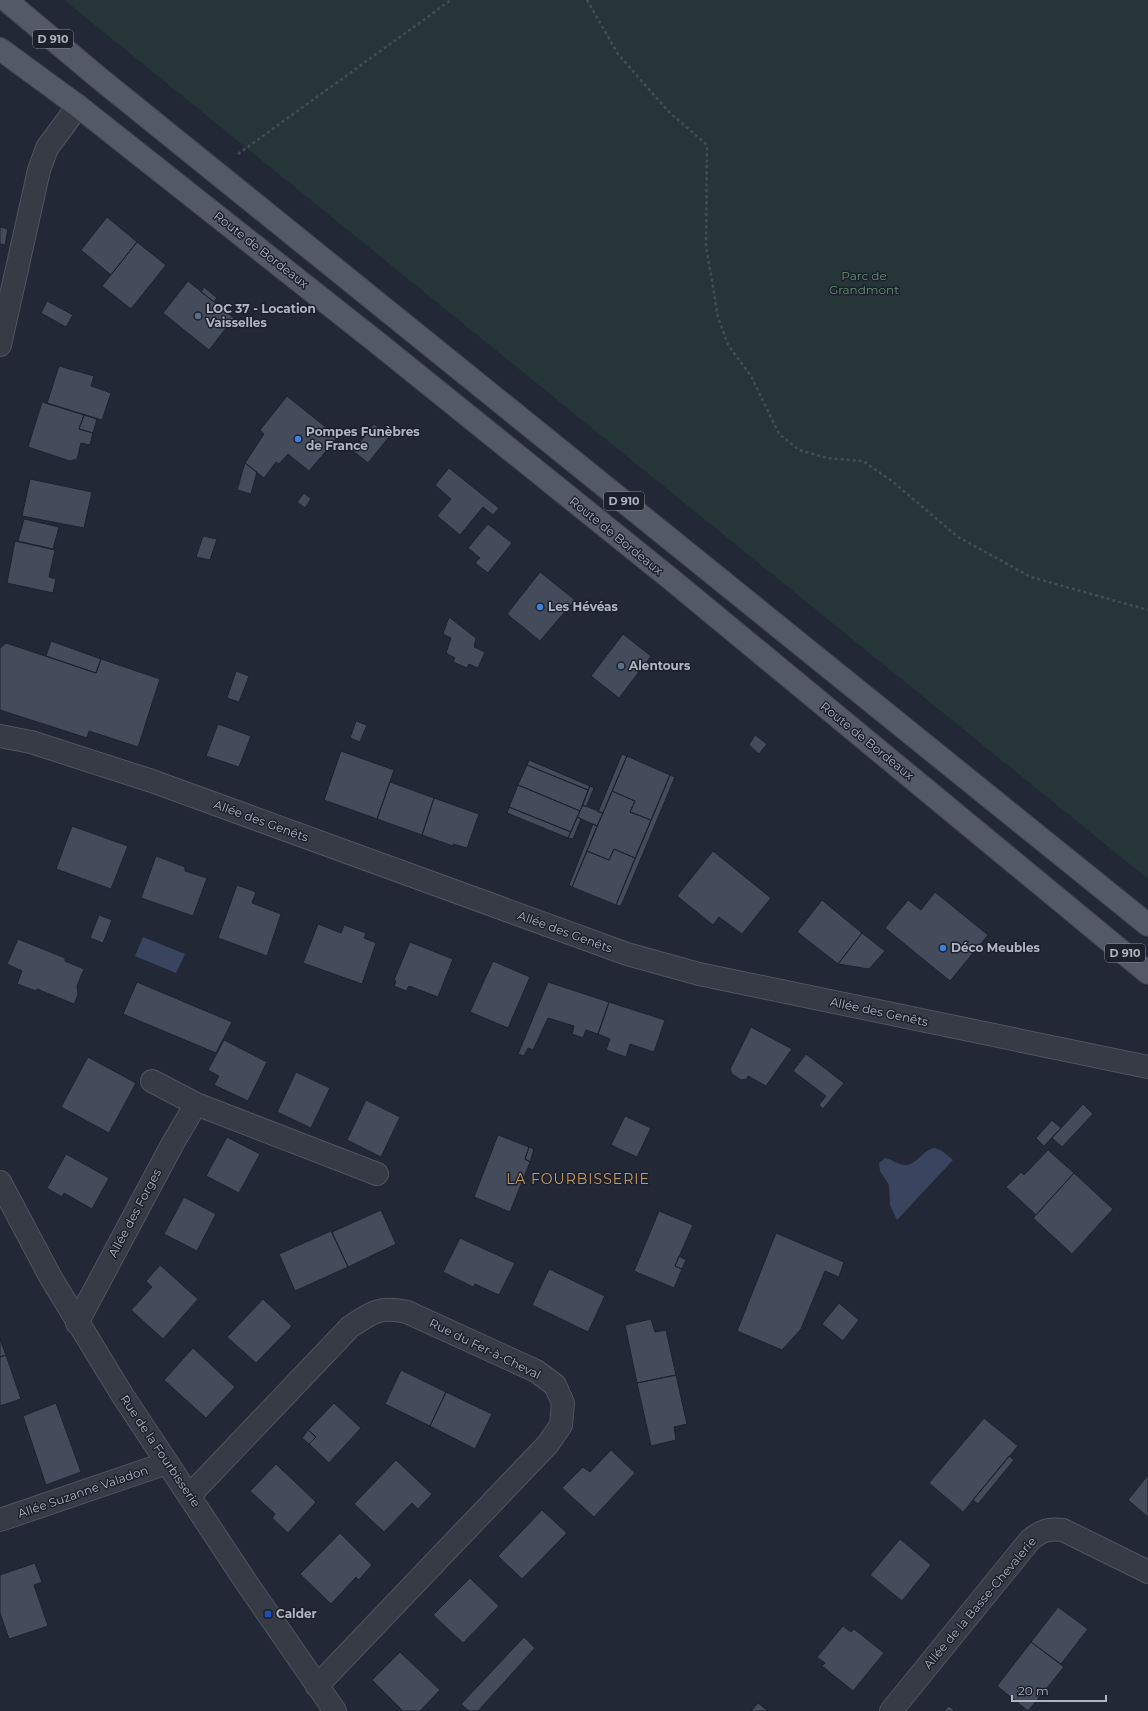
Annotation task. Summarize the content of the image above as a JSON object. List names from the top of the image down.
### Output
{
  "streets": {
    "main road": ["D 910", "Route de Bordeaux"],
    "street": [
      "Allée des Genêts",
      "Allée des Forges",
      "Rue du Fer-à-Cheval",
      "Rue de la Fourbisserie",
      "Allée Suzanne Valadon",
      "Allée de la Basse-Chevalerie"
    ]
  },
  "crossings": [
    ["D 910", "Route de Bordeaux"],
    ["Allée des Forges", "Rue de la Fourbisserie"],
    ["Rue du Fer-à-Cheval", "Rue de la Fourbisserie"],
    ["Rue de la Fourbisserie", "Allée Suzanne Valadon"]
  ],
  "districts": ["LA FOURBISSERIE"],
  "parks": ["Parc de Grandmont"],
  "places": {
    "other": [
      "LOC 37 - Location Vaisselles",
      "Pompes Funèbres de France",
      "Les Hévéas",
      "Alentours",
      "Déco Meubles"
    ],
    "transit": ["Calder"]
  },
  "scale_bar": "20 m"
}
